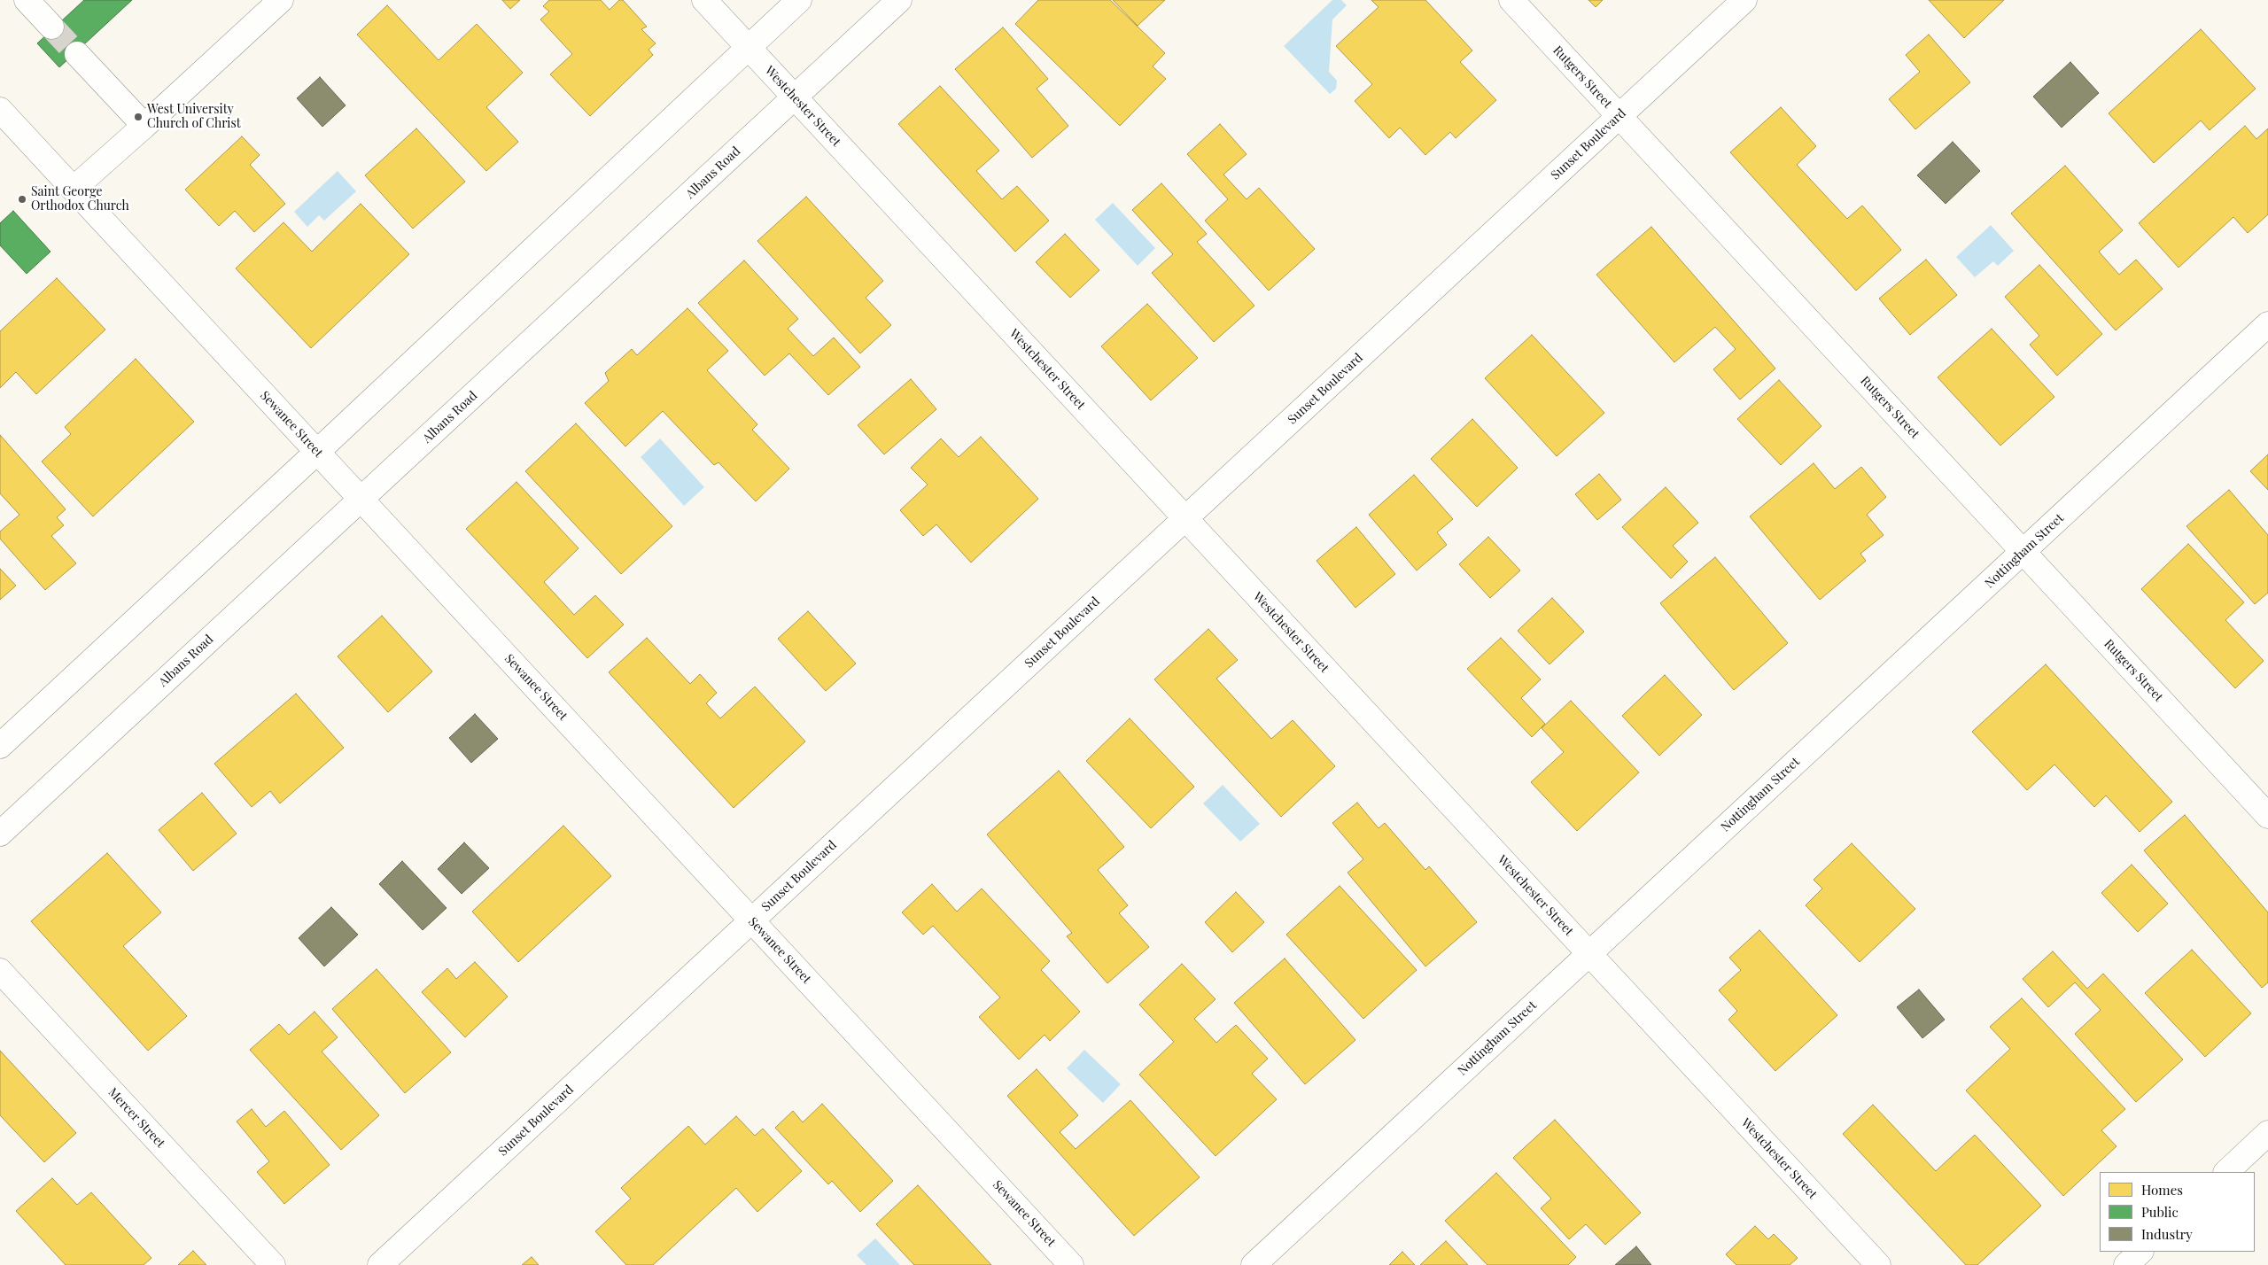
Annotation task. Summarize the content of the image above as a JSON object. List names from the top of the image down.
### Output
{
  "streets": {
    "street": [
      "Rutgers Street",
      "Westchester Street",
      "Sunset Boulevard",
      "Albans Road",
      "Sewanee Street",
      "Nottingham Street",
      "Mercer Street"
    ]
  },
  "crossings": [
    ["Rutgers Street", "Sunset Boulevard"],
    ["Rutgers Street", "Nottingham Street"],
    ["Westchester Street", "Sunset Boulevard"],
    ["Westchester Street", "Albans Road"],
    ["Westchester Street", "Nottingham Street"],
    ["Sunset Boulevard", "Sewanee Street"],
    ["Albans Road", "Sewanee Street"]
  ],
  "places": ["West University Church of Christ", "Saint George Orthodox Church"],
  "legend": ["Homes", "Public", "Industry"]
}
